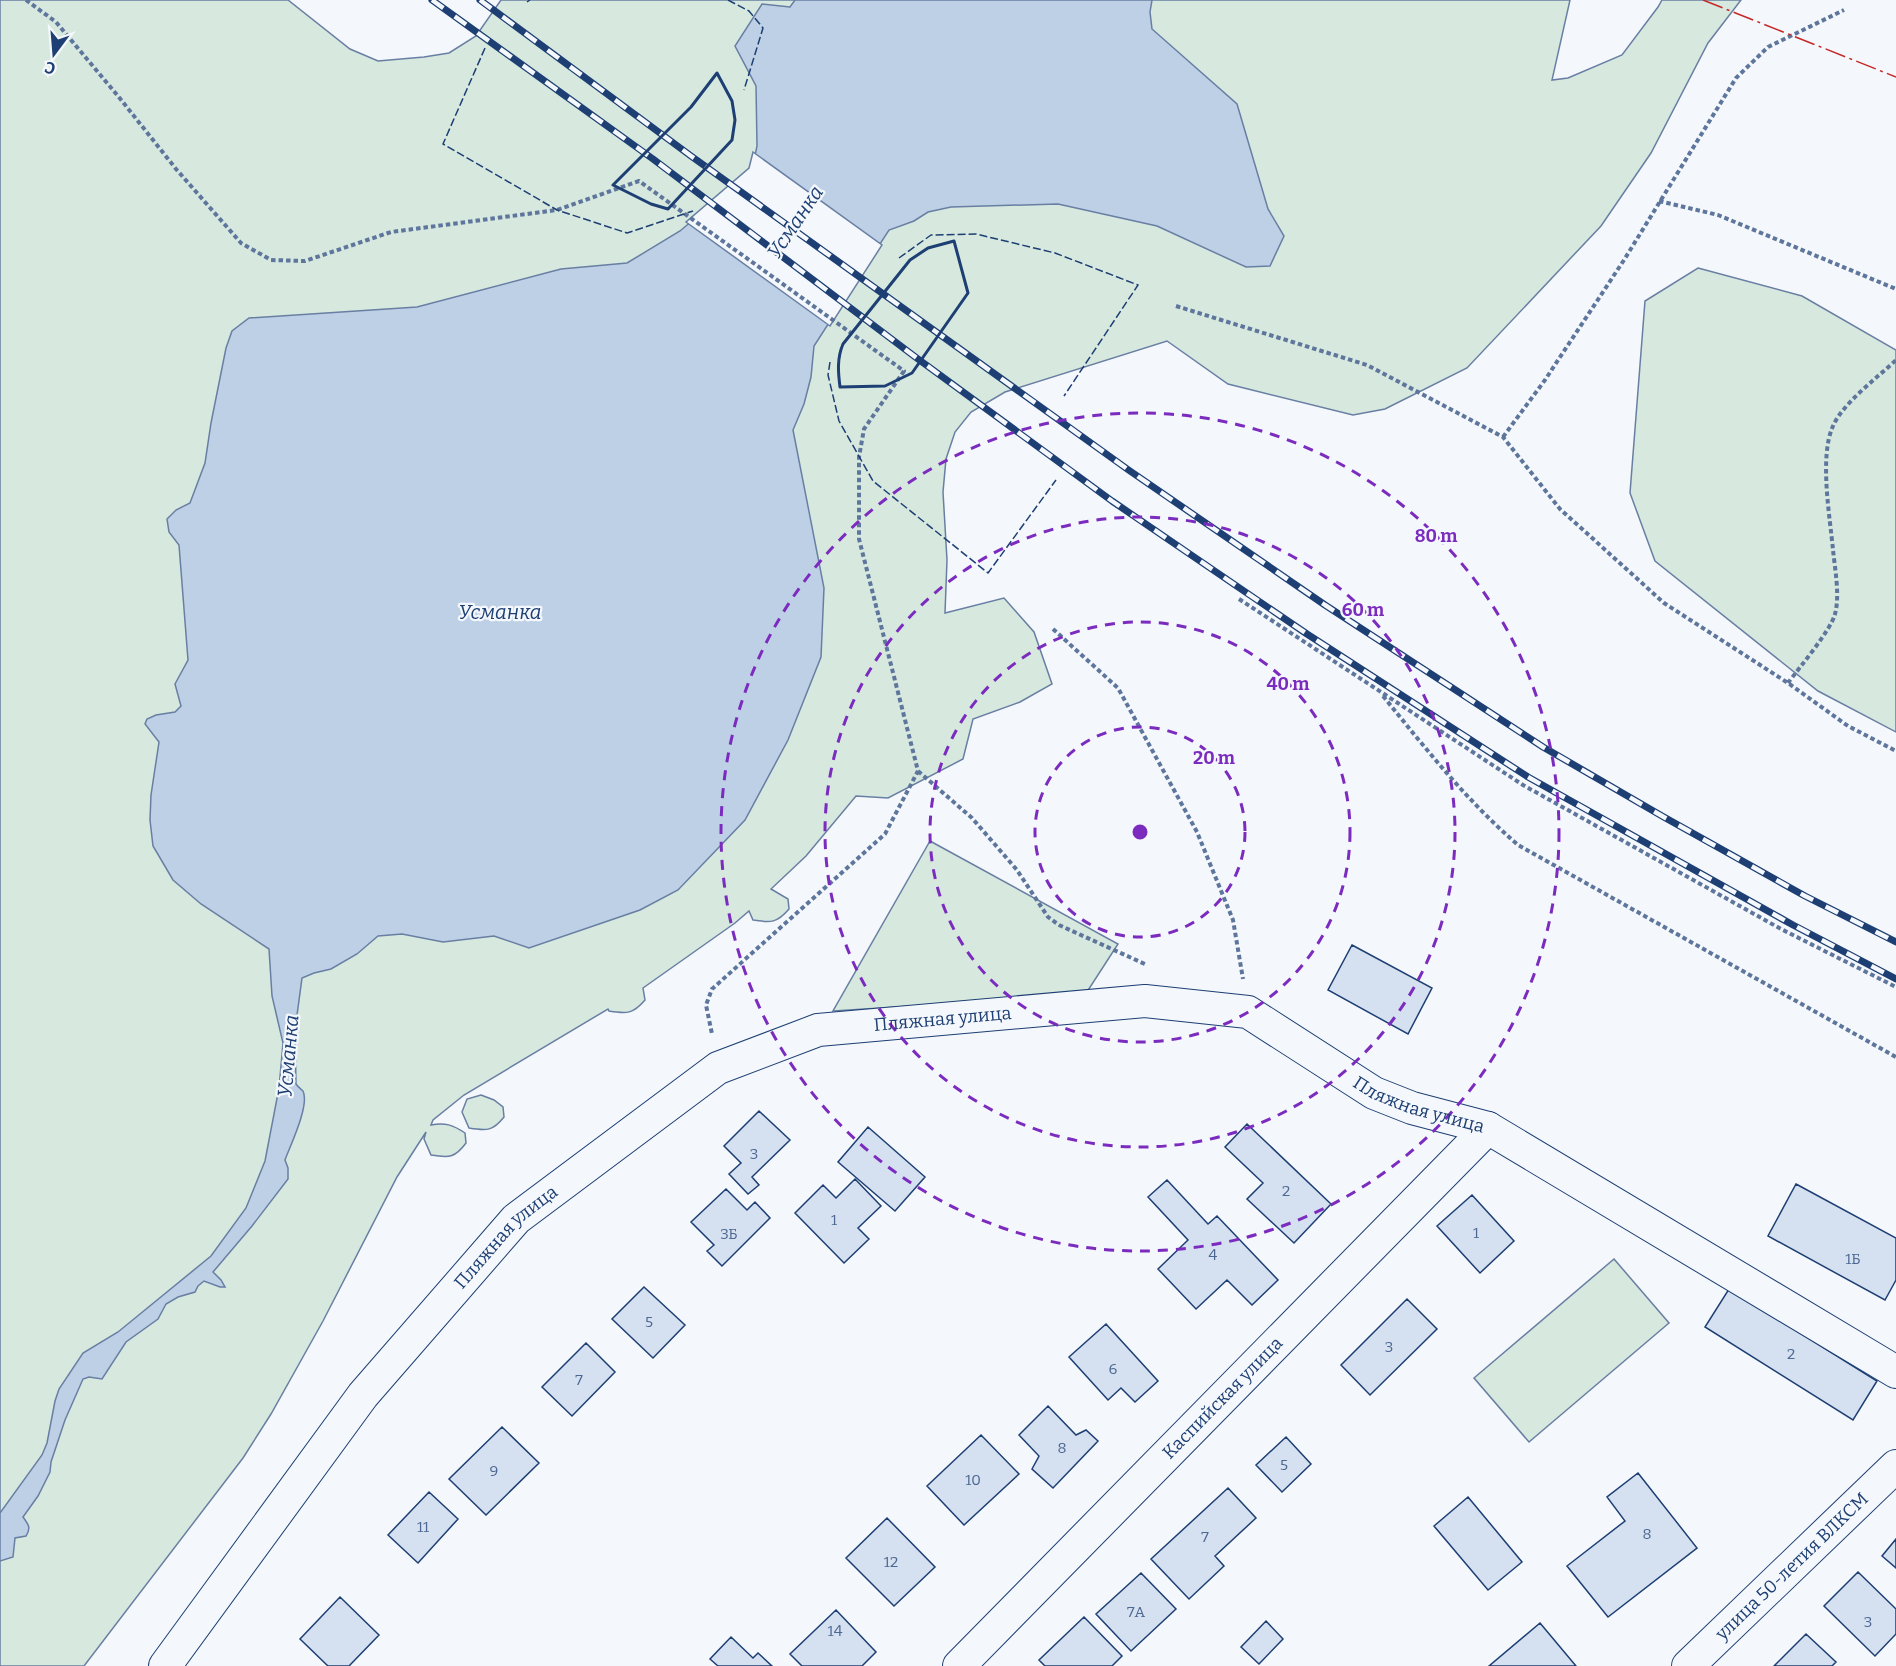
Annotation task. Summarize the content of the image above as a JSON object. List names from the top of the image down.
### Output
{
  "streets": {
    "street": ["Пляжная улица", "Каспийская улица", "улица 50-летия ВЛКСМ"]
  },
  "crossings": [
    ["Пляжная улица", "Каспийская улица"]
  ],
  "water": ["Усманка"],
  "house_numbers": [
    "3",
    "2",
    "1",
    "1",
    "3Б",
    "4",
    "1Б",
    "5",
    "3",
    "2",
    "6",
    "7",
    "8",
    "5",
    "9",
    "10",
    "11",
    "8",
    "7",
    "12",
    "7А",
    "3",
    "14"
  ],
  "north": "bottom",
  "rings": [
    "80 m",
    "60 m",
    "40 m",
    "20 m"
  ]
}
